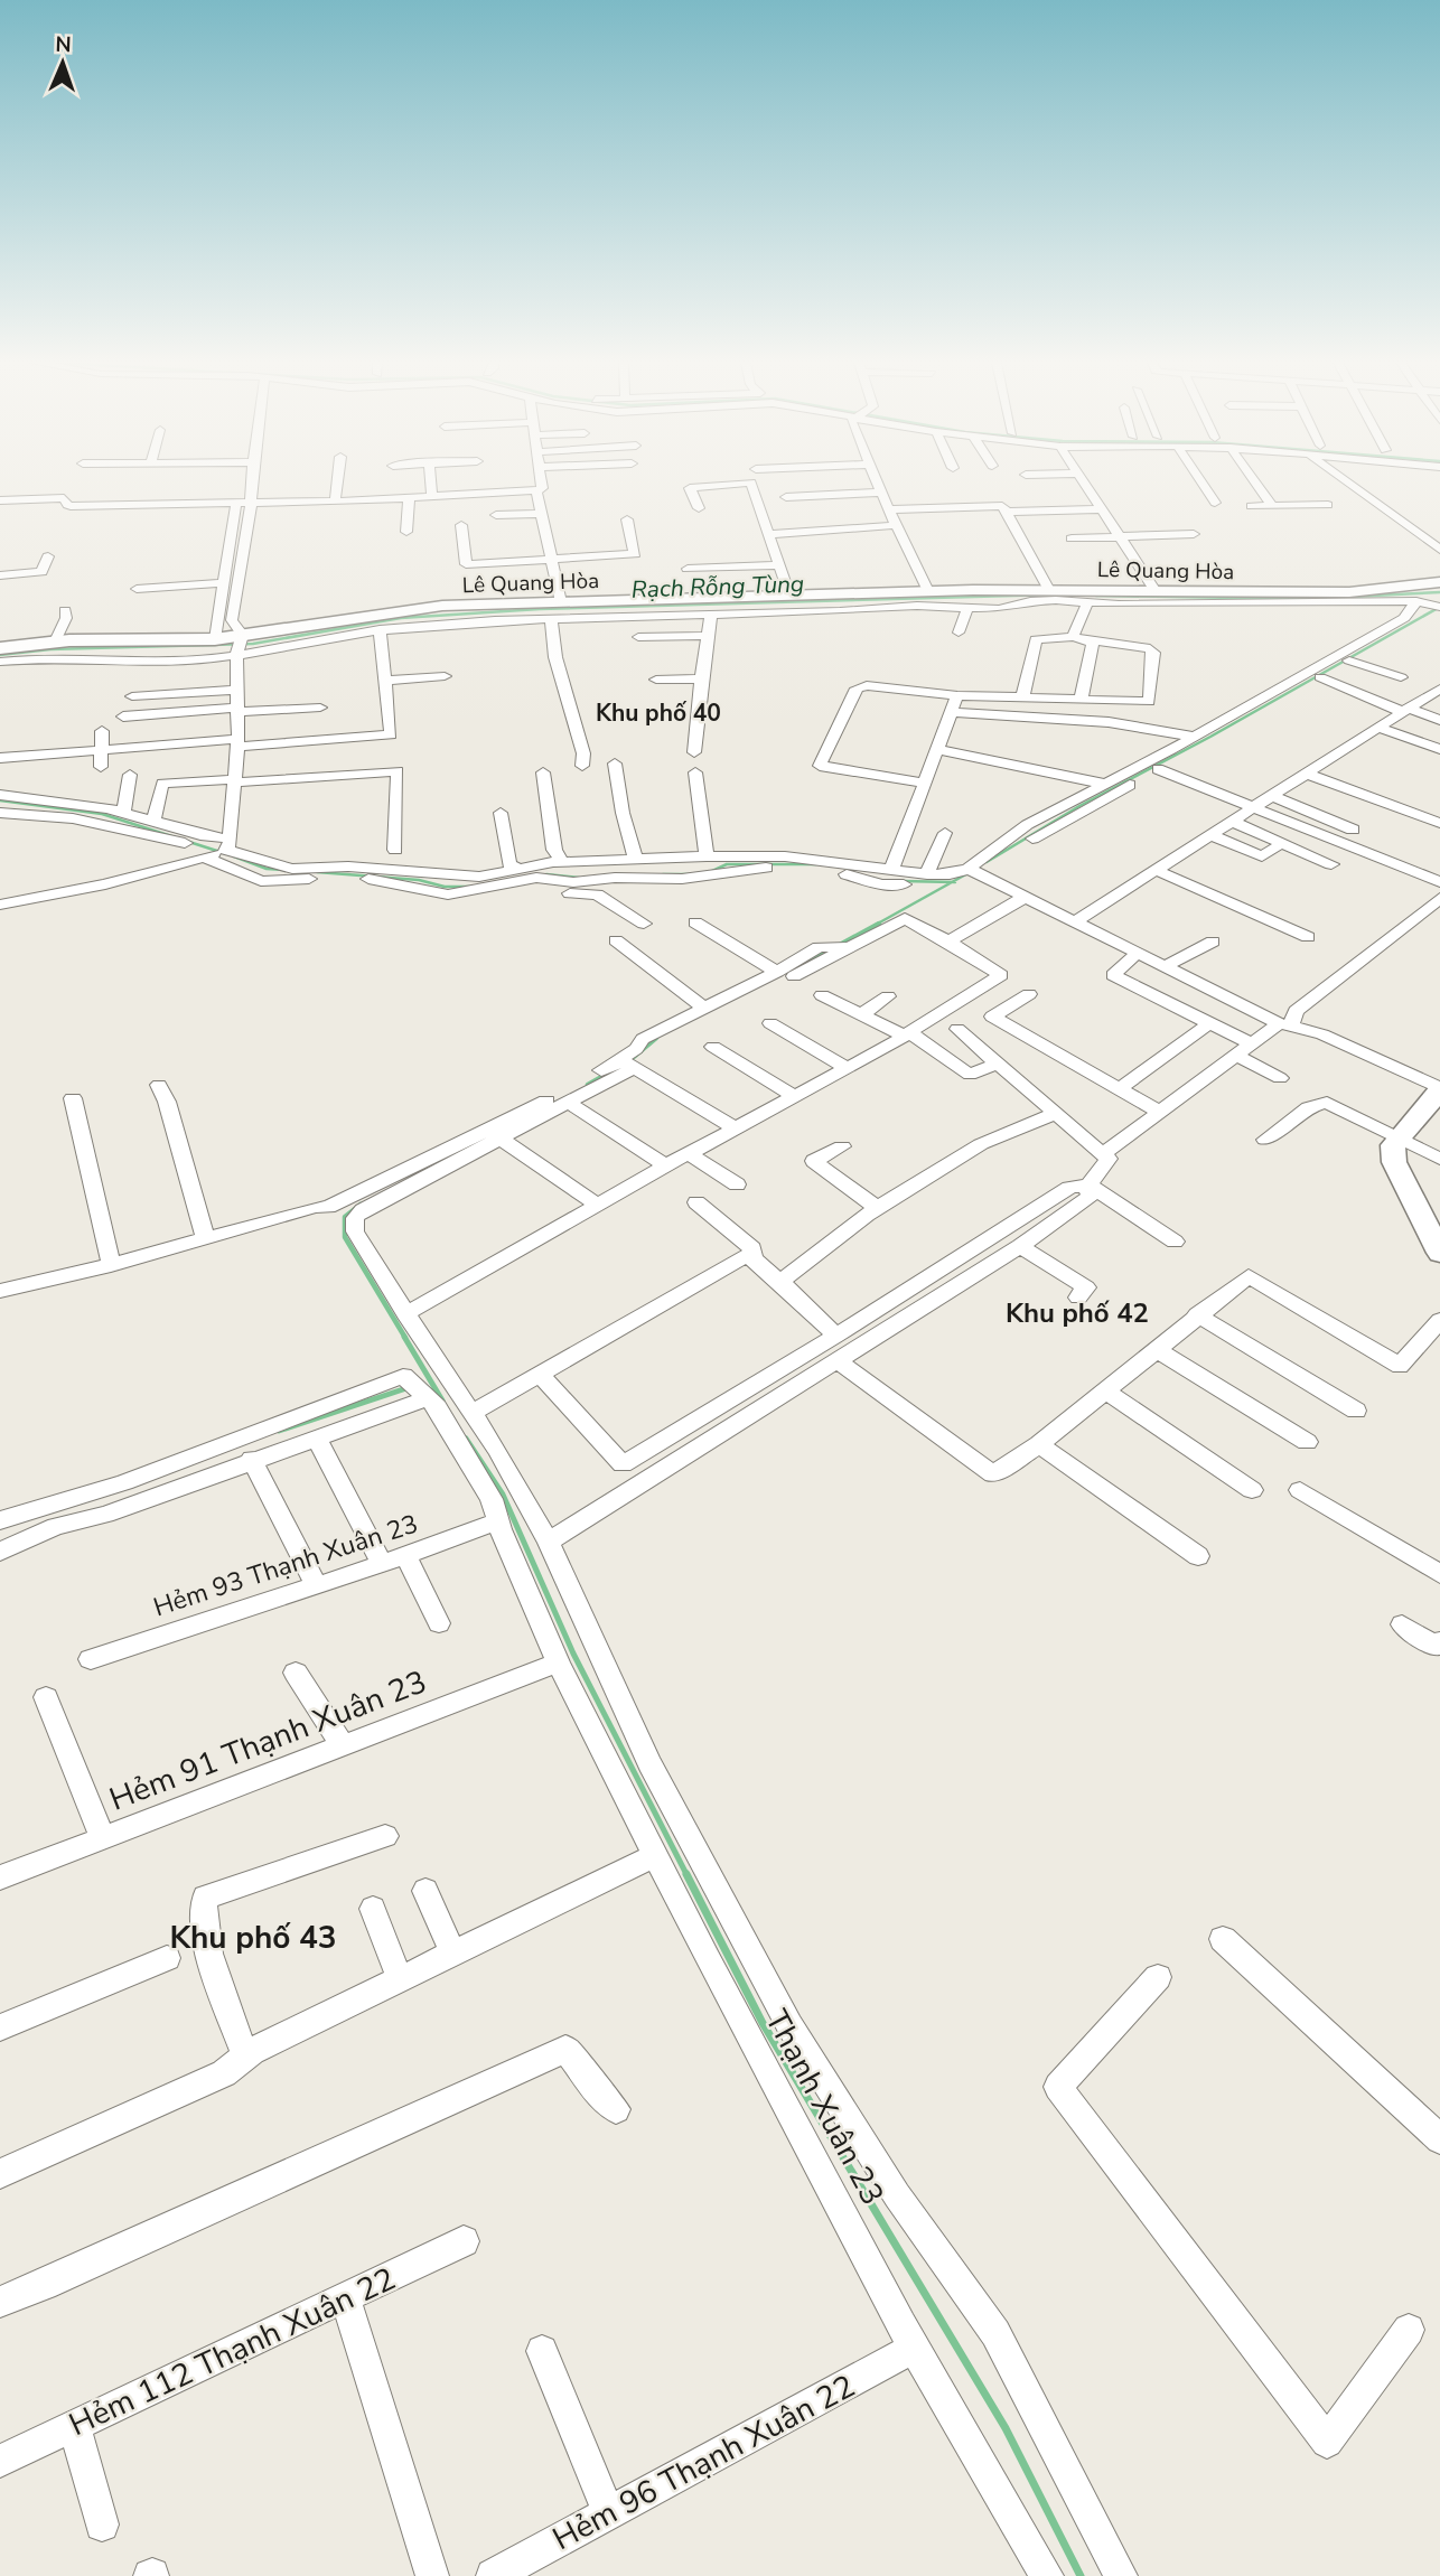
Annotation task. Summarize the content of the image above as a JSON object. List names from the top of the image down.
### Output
{
  "streets": {
    "street": [
      "Lê Quang Hòa",
      "Hẻm 93 Thạnh Xuân 23",
      "Hẻm 91 Thạnh Xuân 23",
      "Thạnh Xuân 23",
      "Hẻm 112 Thạnh Xuân 22",
      "Hẻm 96 Thạnh Xuân 22"
    ]
  },
  "crossings": [
    ["Hẻm 93 Thạnh Xuân 23", "Thạnh Xuân 23"],
    ["Hẻm 91 Thạnh Xuân 23", "Thạnh Xuân 23"],
    ["Thạnh Xuân 23", "Hẻm 96 Thạnh Xuân 22"]
  ],
  "districts": ["Khu phố 40", "Khu phố 42", "Khu phố 43"],
  "water": ["Rạch Rỗng Tùng"],
  "north": "top"
}
